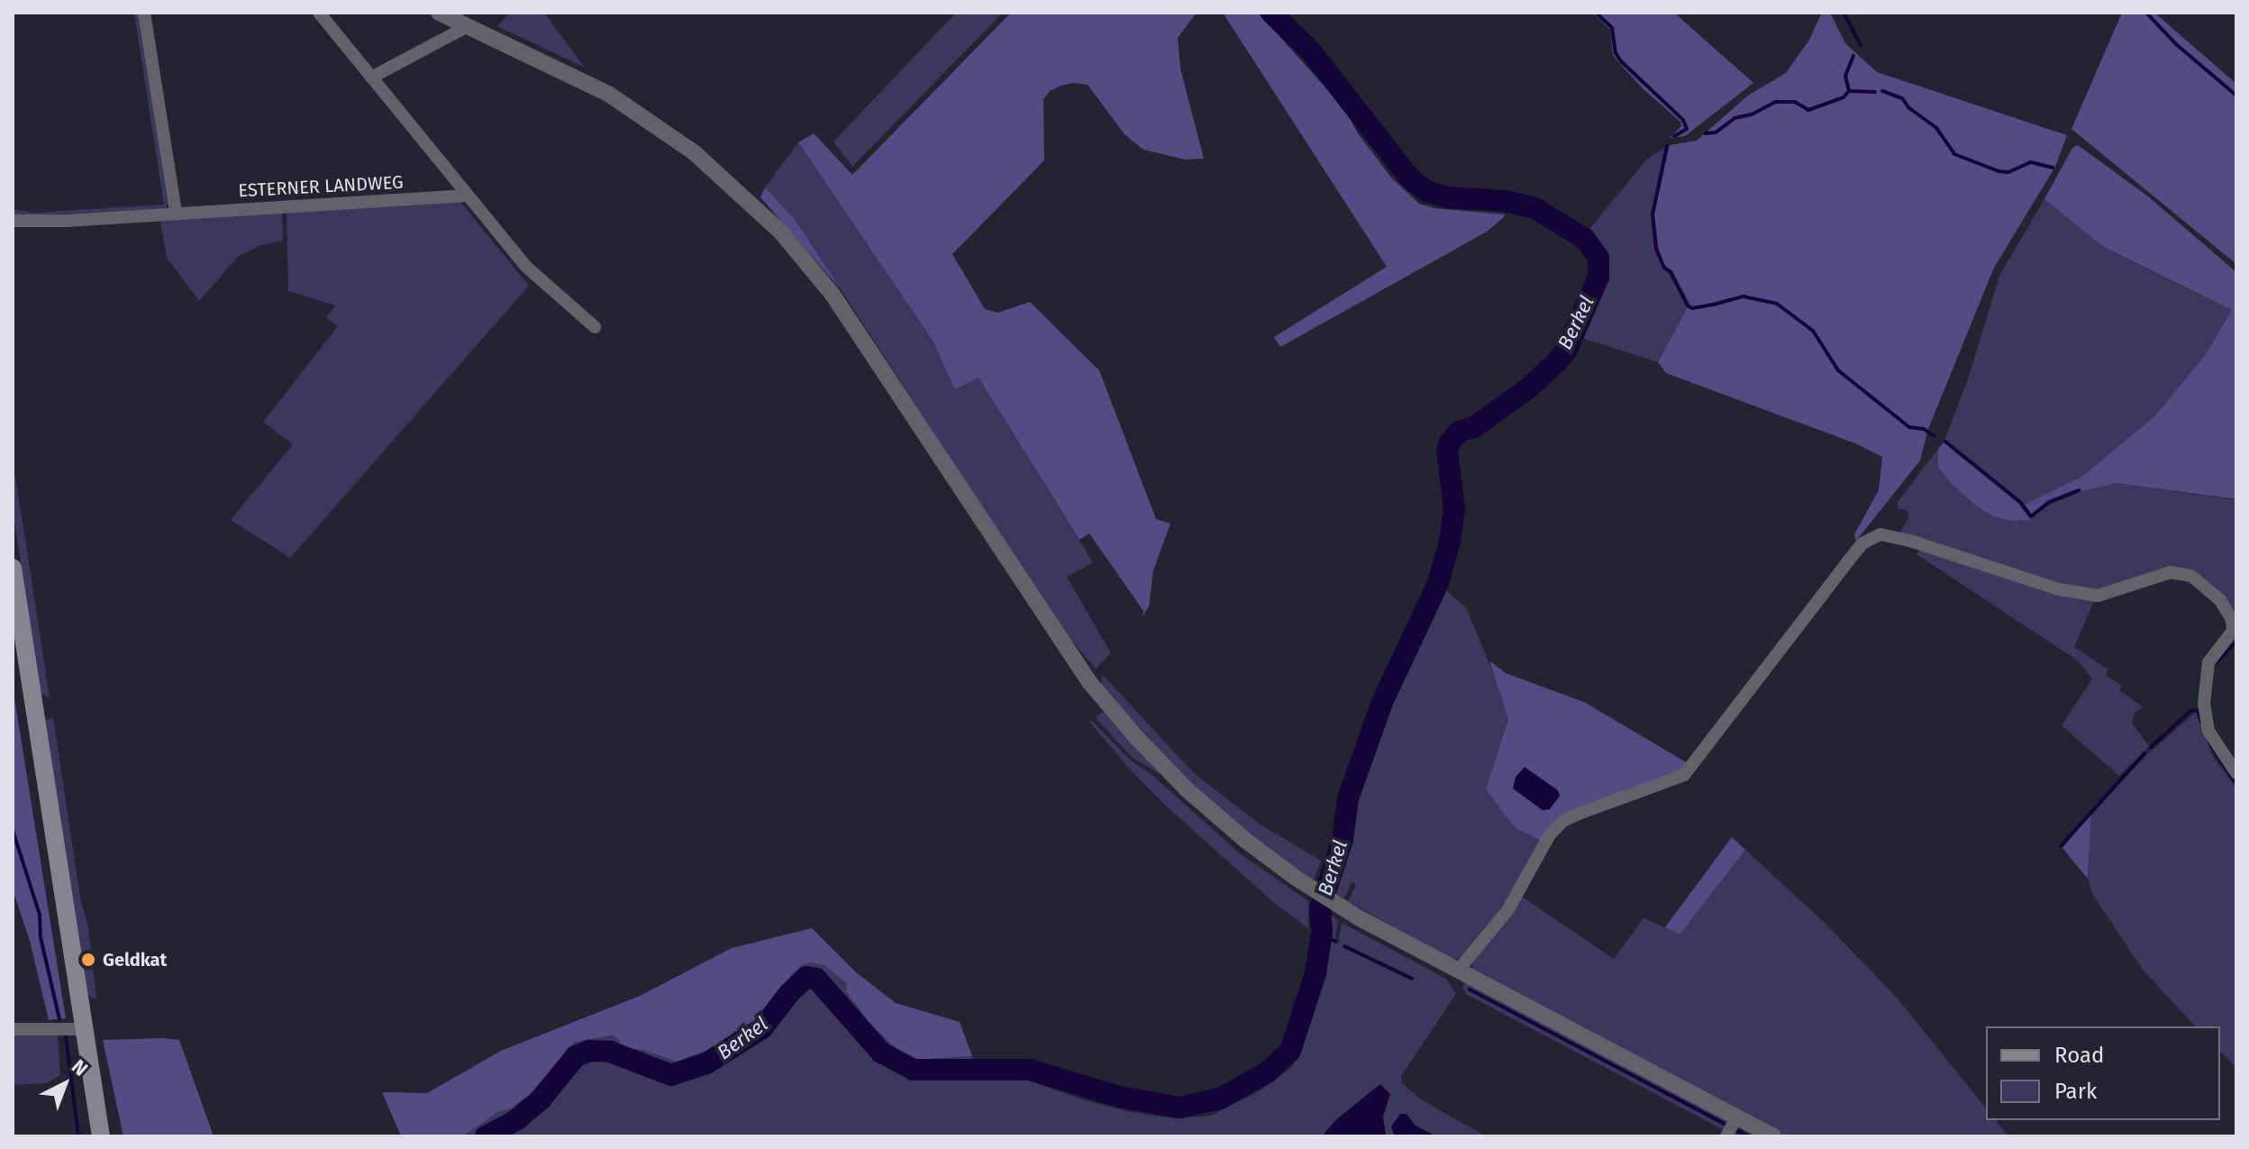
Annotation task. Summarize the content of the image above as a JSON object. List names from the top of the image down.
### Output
{
  "streets": {
    "street": ["ESTERNER LANDWEG"]
  },
  "water": ["Berkel"],
  "places": ["Geldkat"],
  "legend": ["Road", "Park"],
  "north": "top right"
}
